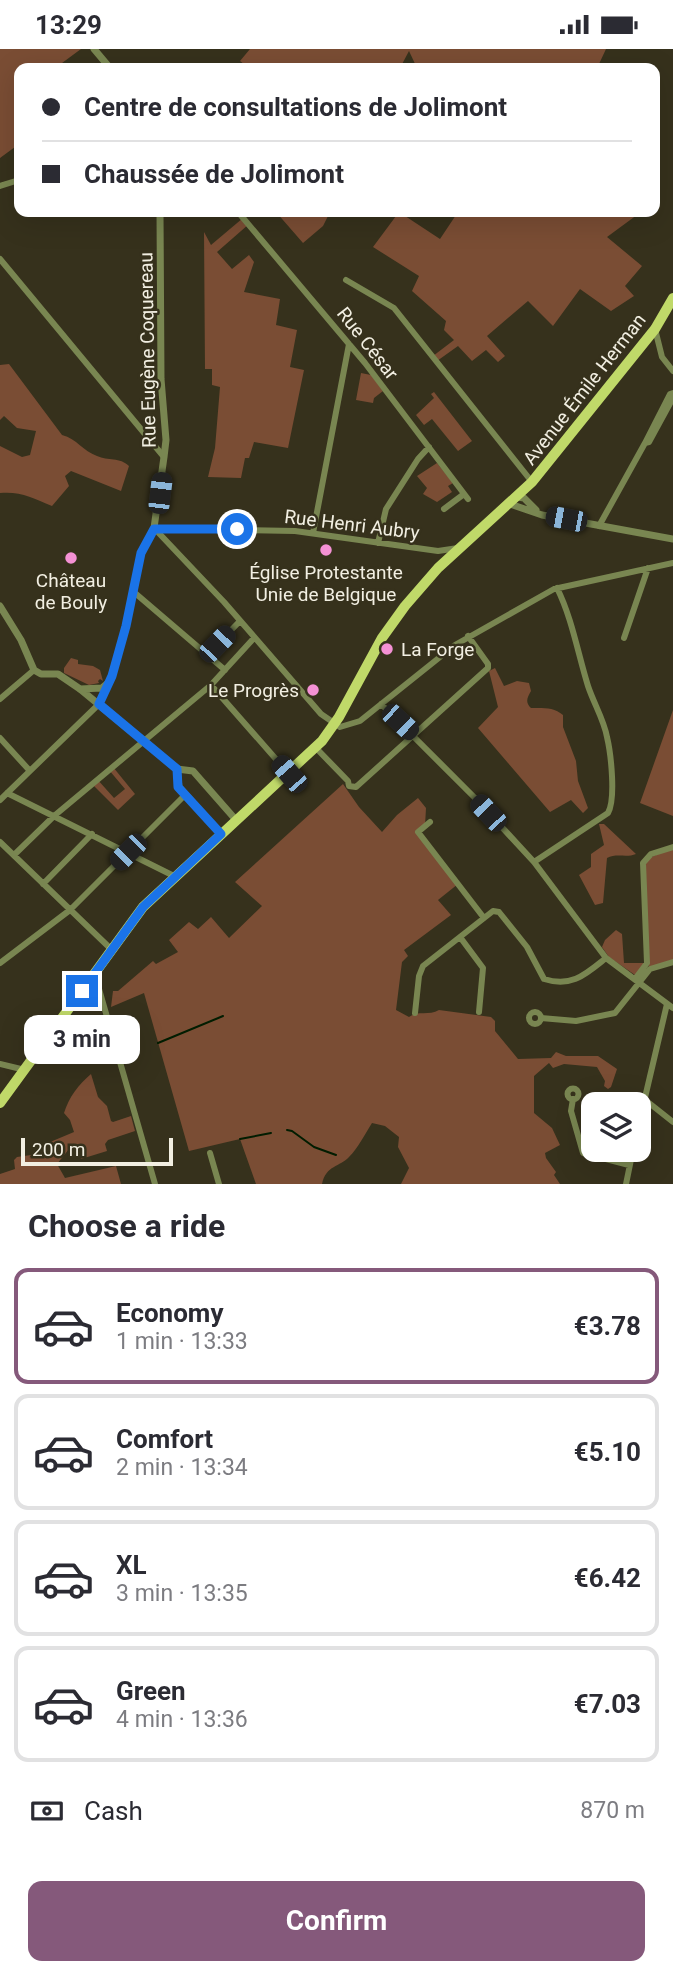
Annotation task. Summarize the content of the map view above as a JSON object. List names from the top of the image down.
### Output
{
  "streets": {
    "main road": ["Avenue Émile Herman"],
    "street": ["Rue César", "Rue Eugène Coquereau", "Rue Henri Aubry"]
  },
  "crossings": [
    ["Rue Eugène Coquereau", "Rue Henri Aubry"],
    ["Avenue Émile Herman", "Rue Henri Aubry"]
  ],
  "places": [
    "Église Protestante Unie de Belgique",
    "Château de Bouly",
    "La Forge",
    "Le Progrès"
  ],
  "scale_bar": "200 m",
  "page": {
    "status": "13:29",
    "banner": ["Centre de consultations de Jolimont", "Chaussée de Jolimont"],
    "bubble": "3 min",
    "scale": "200 m",
    "heading": "Choose a ride",
    "list": [
      {
        "name": "Economy",
        "note": "1 min · 13:33",
        "value": "€3.78"
      },
      {
        "name": "Comfort",
        "note": "2 min · 13:34",
        "value": "€5.10"
      },
      {
        "name": "XL",
        "note": "3 min · 13:35",
        "value": "€6.42"
      },
      {
        "name": "Green",
        "note": "4 min · 13:36",
        "value": "€7.03"
      }
    ],
    "pay": ["Cash", "870 m"],
    "buttons": "Confirm"
  }
}
